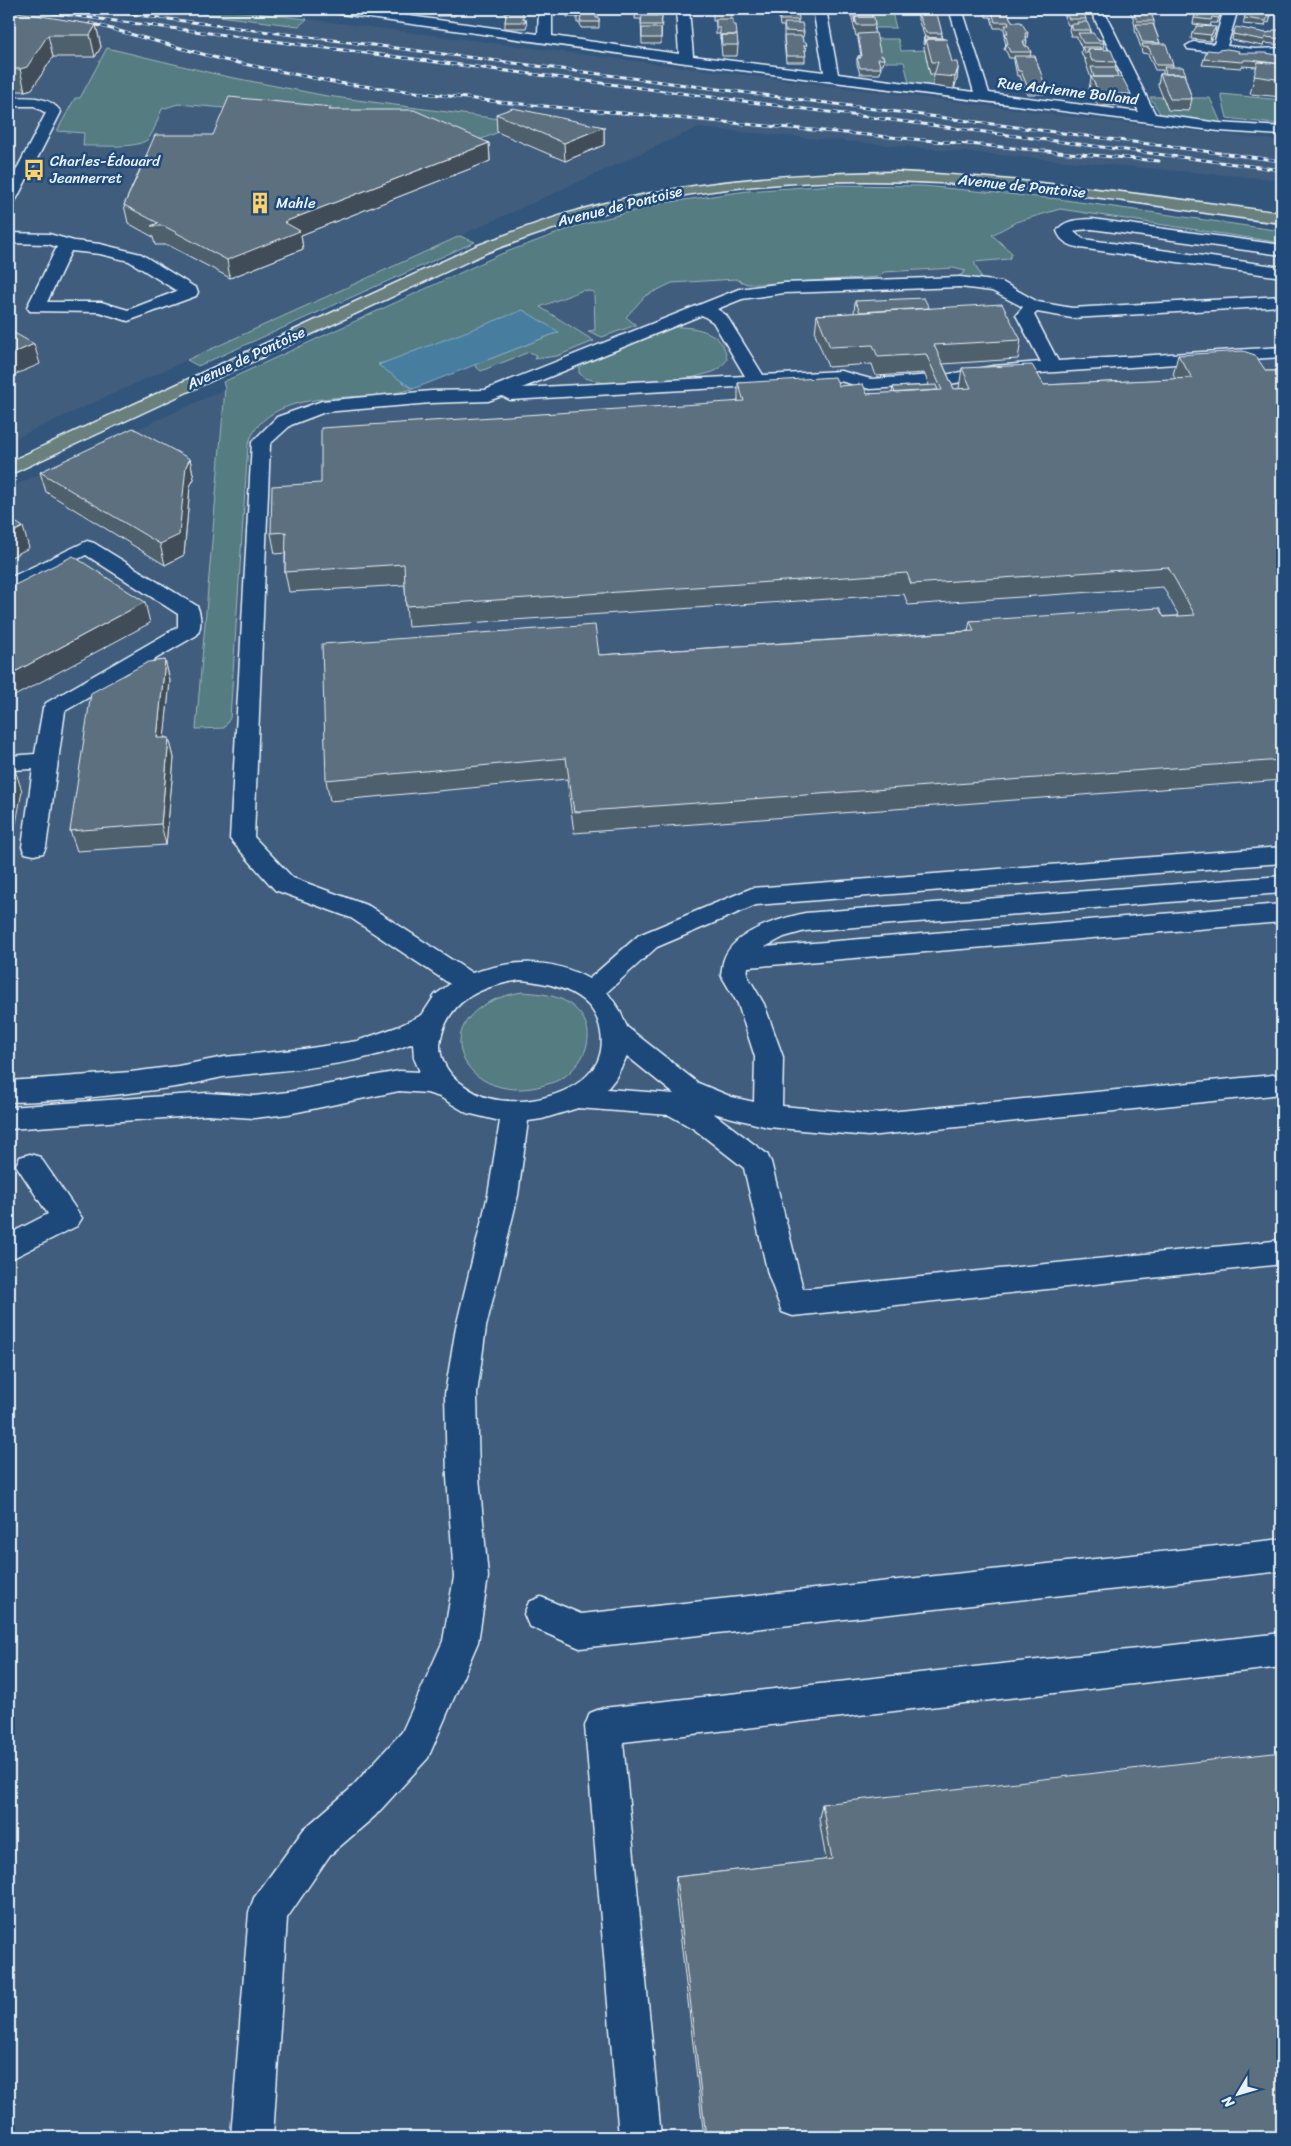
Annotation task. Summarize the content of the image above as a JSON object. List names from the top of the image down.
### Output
{
  "streets": {
    "main road": ["Avenue de Pontoise"],
    "street": ["Rue Adrienne Bolland"]
  },
  "places": {
    "bus stop": ["Charles-Édouard Jeannerret"],
    "building": ["Mahle"]
  },
  "north": "bottom left"
}
